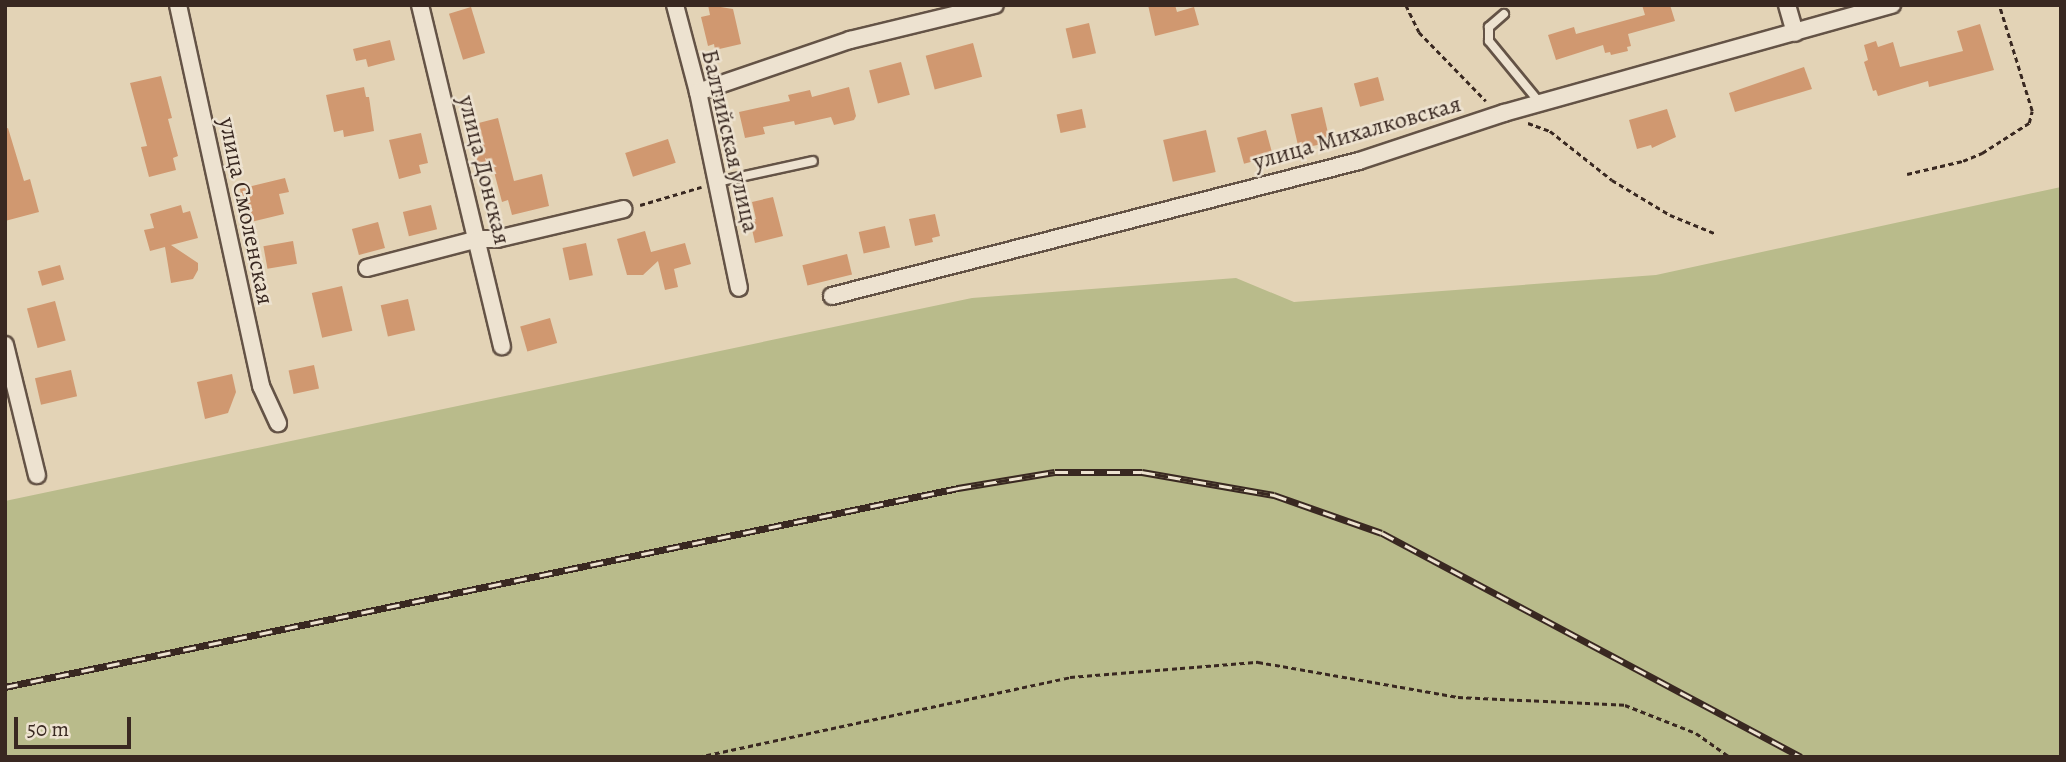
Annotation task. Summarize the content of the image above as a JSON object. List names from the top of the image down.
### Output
{
  "streets": {
    "street": [
      "улица Михалковская",
      "Балтийская улица",
      "улица Донская",
      "улица Смоленская"
    ]
  },
  "scale_bar": "50 m"
}
